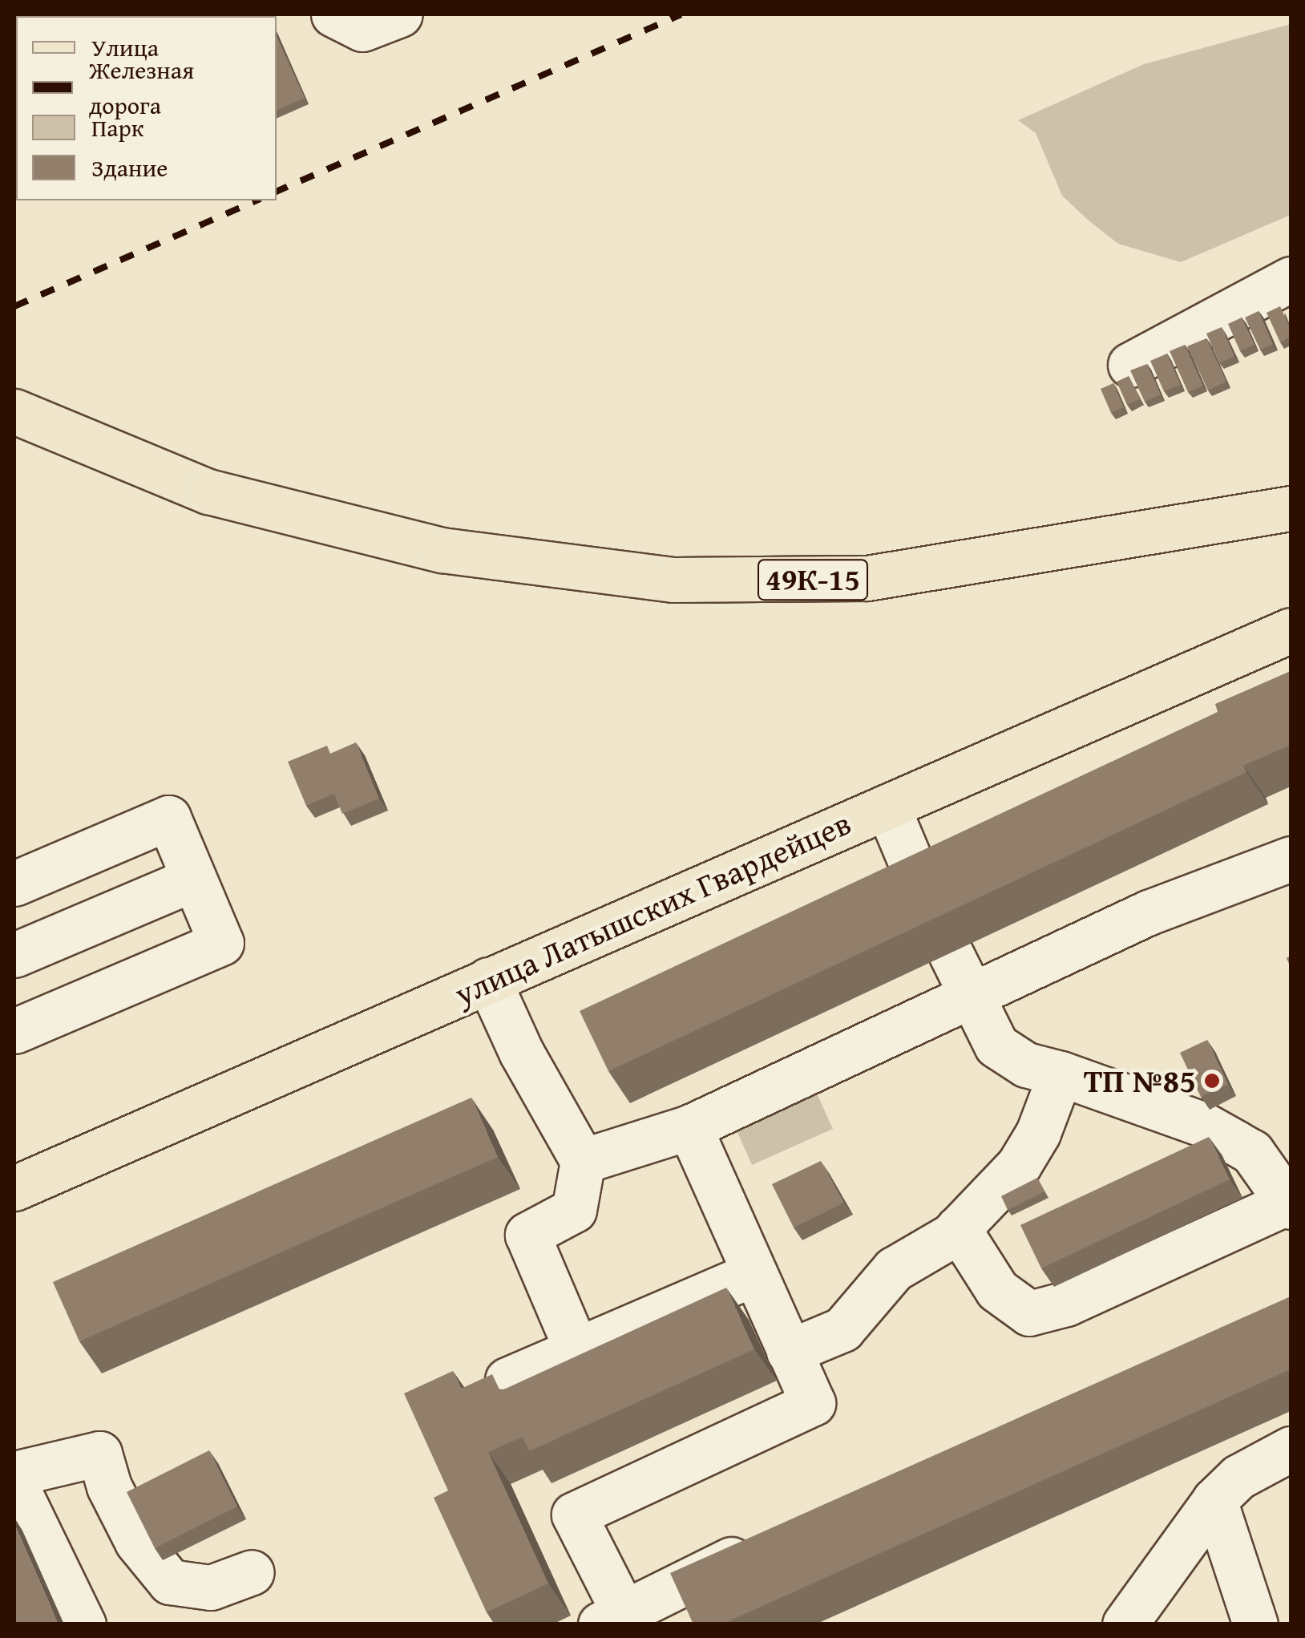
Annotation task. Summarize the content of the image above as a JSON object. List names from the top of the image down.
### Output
{
  "streets": {
    "main road": ["49К-15", "улица Латышских Гвардейцев"]
  },
  "places": ["ТП №85"],
  "legend": [
    "Улица",
    "Железная дорога",
    "Парк",
    "Здание"
  ]
}
